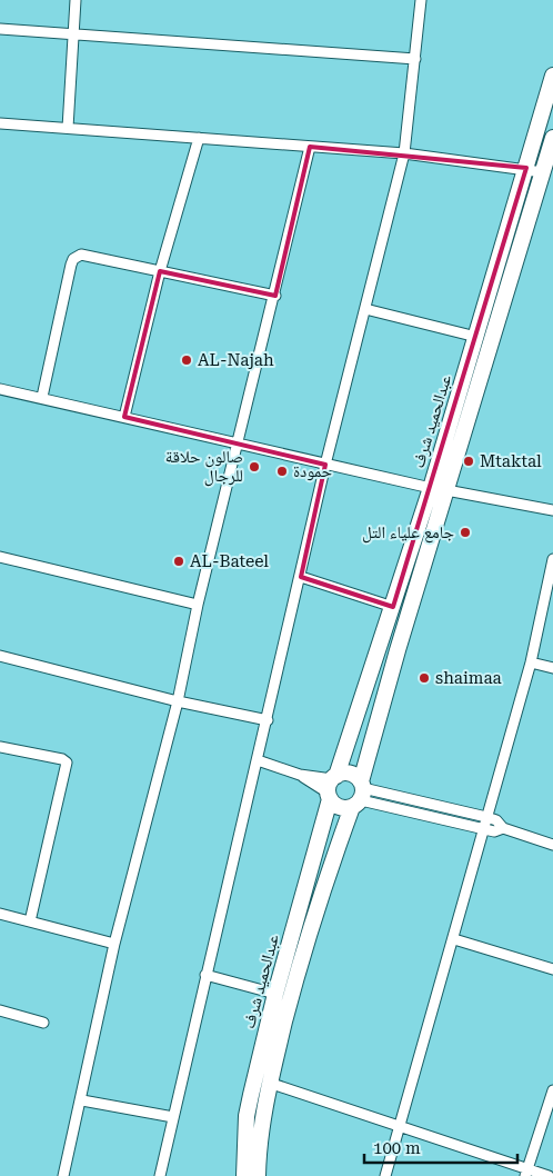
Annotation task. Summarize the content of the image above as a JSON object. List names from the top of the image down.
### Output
{
  "streets": {
    "main road": ["عبدالحميد شرف"]
  },
  "places": [
    "AL-Najah",
    "Mtaktal",
    "صالون حلاقة للرجال",
    "حمودة",
    "جامع علياء التل",
    "AL-Bateel",
    "shaimaa"
  ],
  "scale_bar": "100 m"
}
